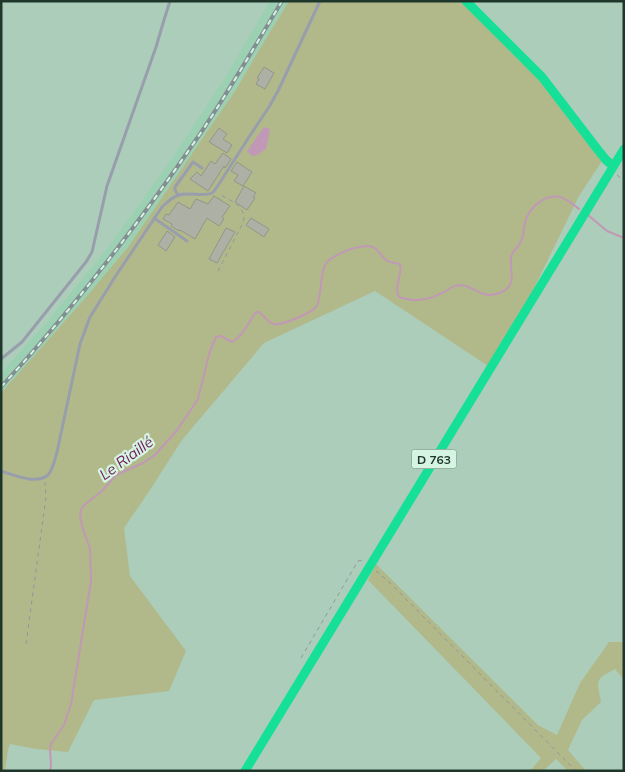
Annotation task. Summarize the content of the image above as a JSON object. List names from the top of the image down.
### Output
{
  "streets": {
    "main road": ["D 763"]
  },
  "water": ["Le Riaillé"]
}
